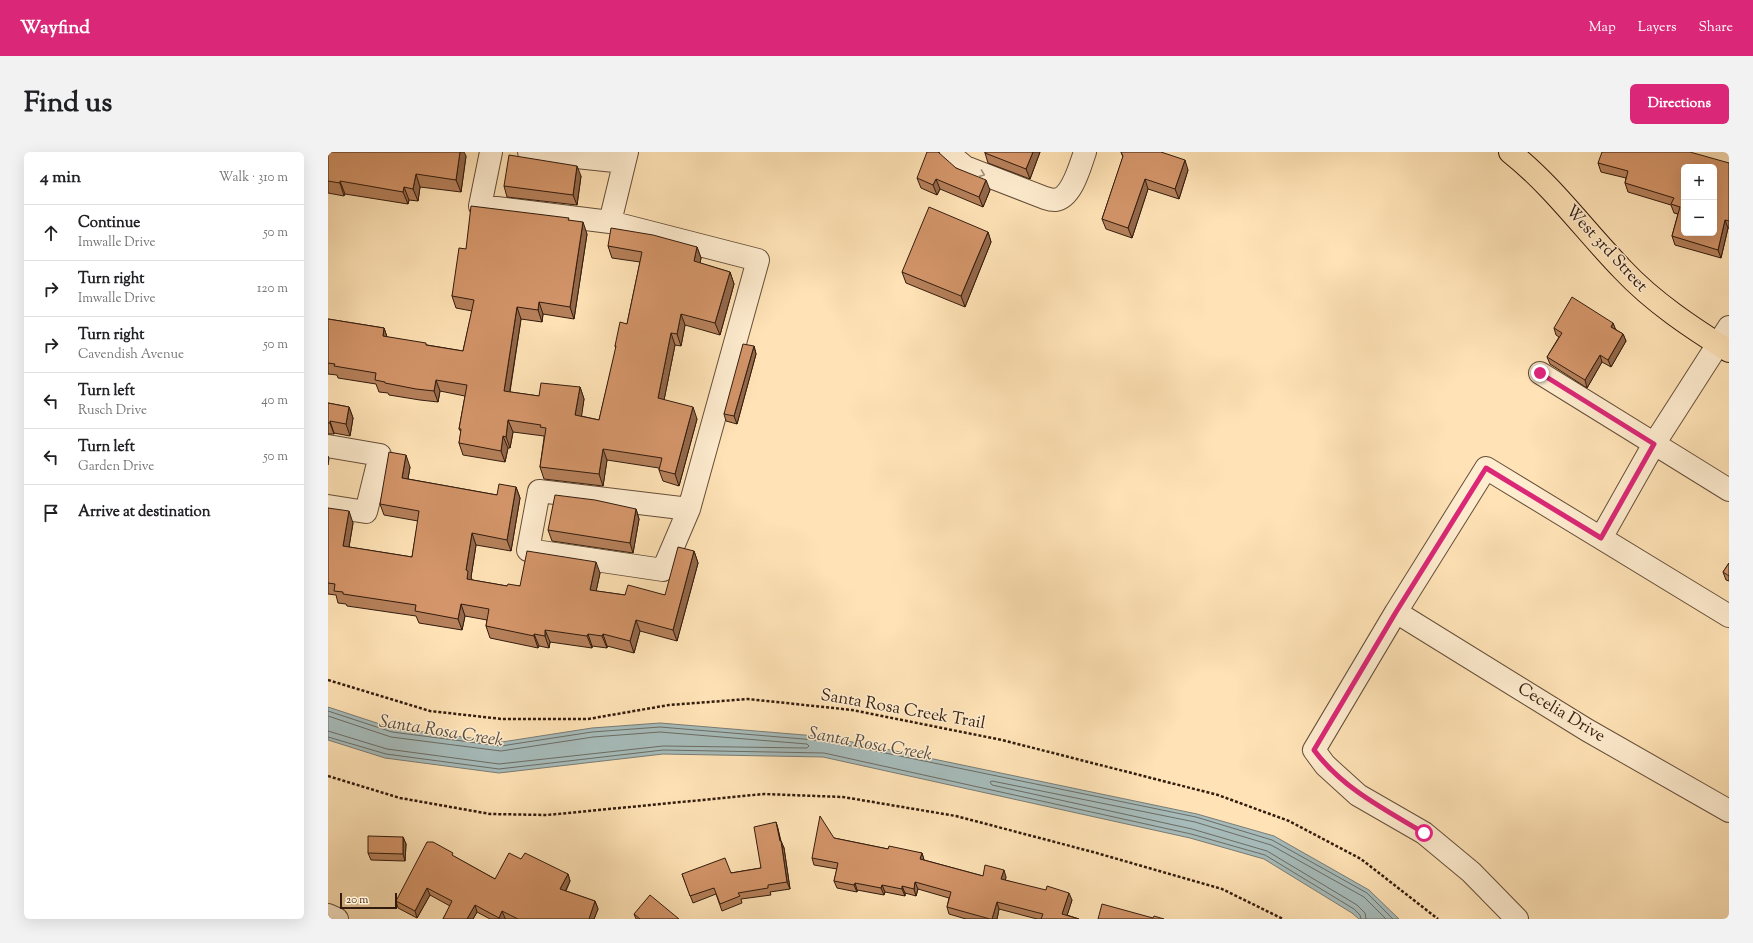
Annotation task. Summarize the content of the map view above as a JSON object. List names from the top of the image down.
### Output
{
  "streets": {
    "main road": ["West 3rd Street"],
    "street": ["Cecelia Drive"],
    "path": ["Santa Rosa Creek Trail"]
  },
  "water": ["Santa Rosa Creek"],
  "scale_bar": "20 m",
  "page": {
    "header": "Wayfind",
    "nav": ["Map", "Layers", "Share"],
    "title": "Find us",
    "buttons": "Directions",
    "heading": ["4 min", "Walk · 310 m"],
    "map_buttons": ["+", "−"],
    "list": [
      ["Continue", "Imwalle Drive", "50 m"],
      ["Turn right", "Imwalle Drive", "120 m"],
      ["Turn right", "Cavendish Avenue", "50 m"],
      ["Turn left", "Rusch Drive", "40 m"],
      ["Turn left", "Garden Drive", "50 m"],
      "Arrive at destination"
    ],
    "scale": "20 m"
  }
}
